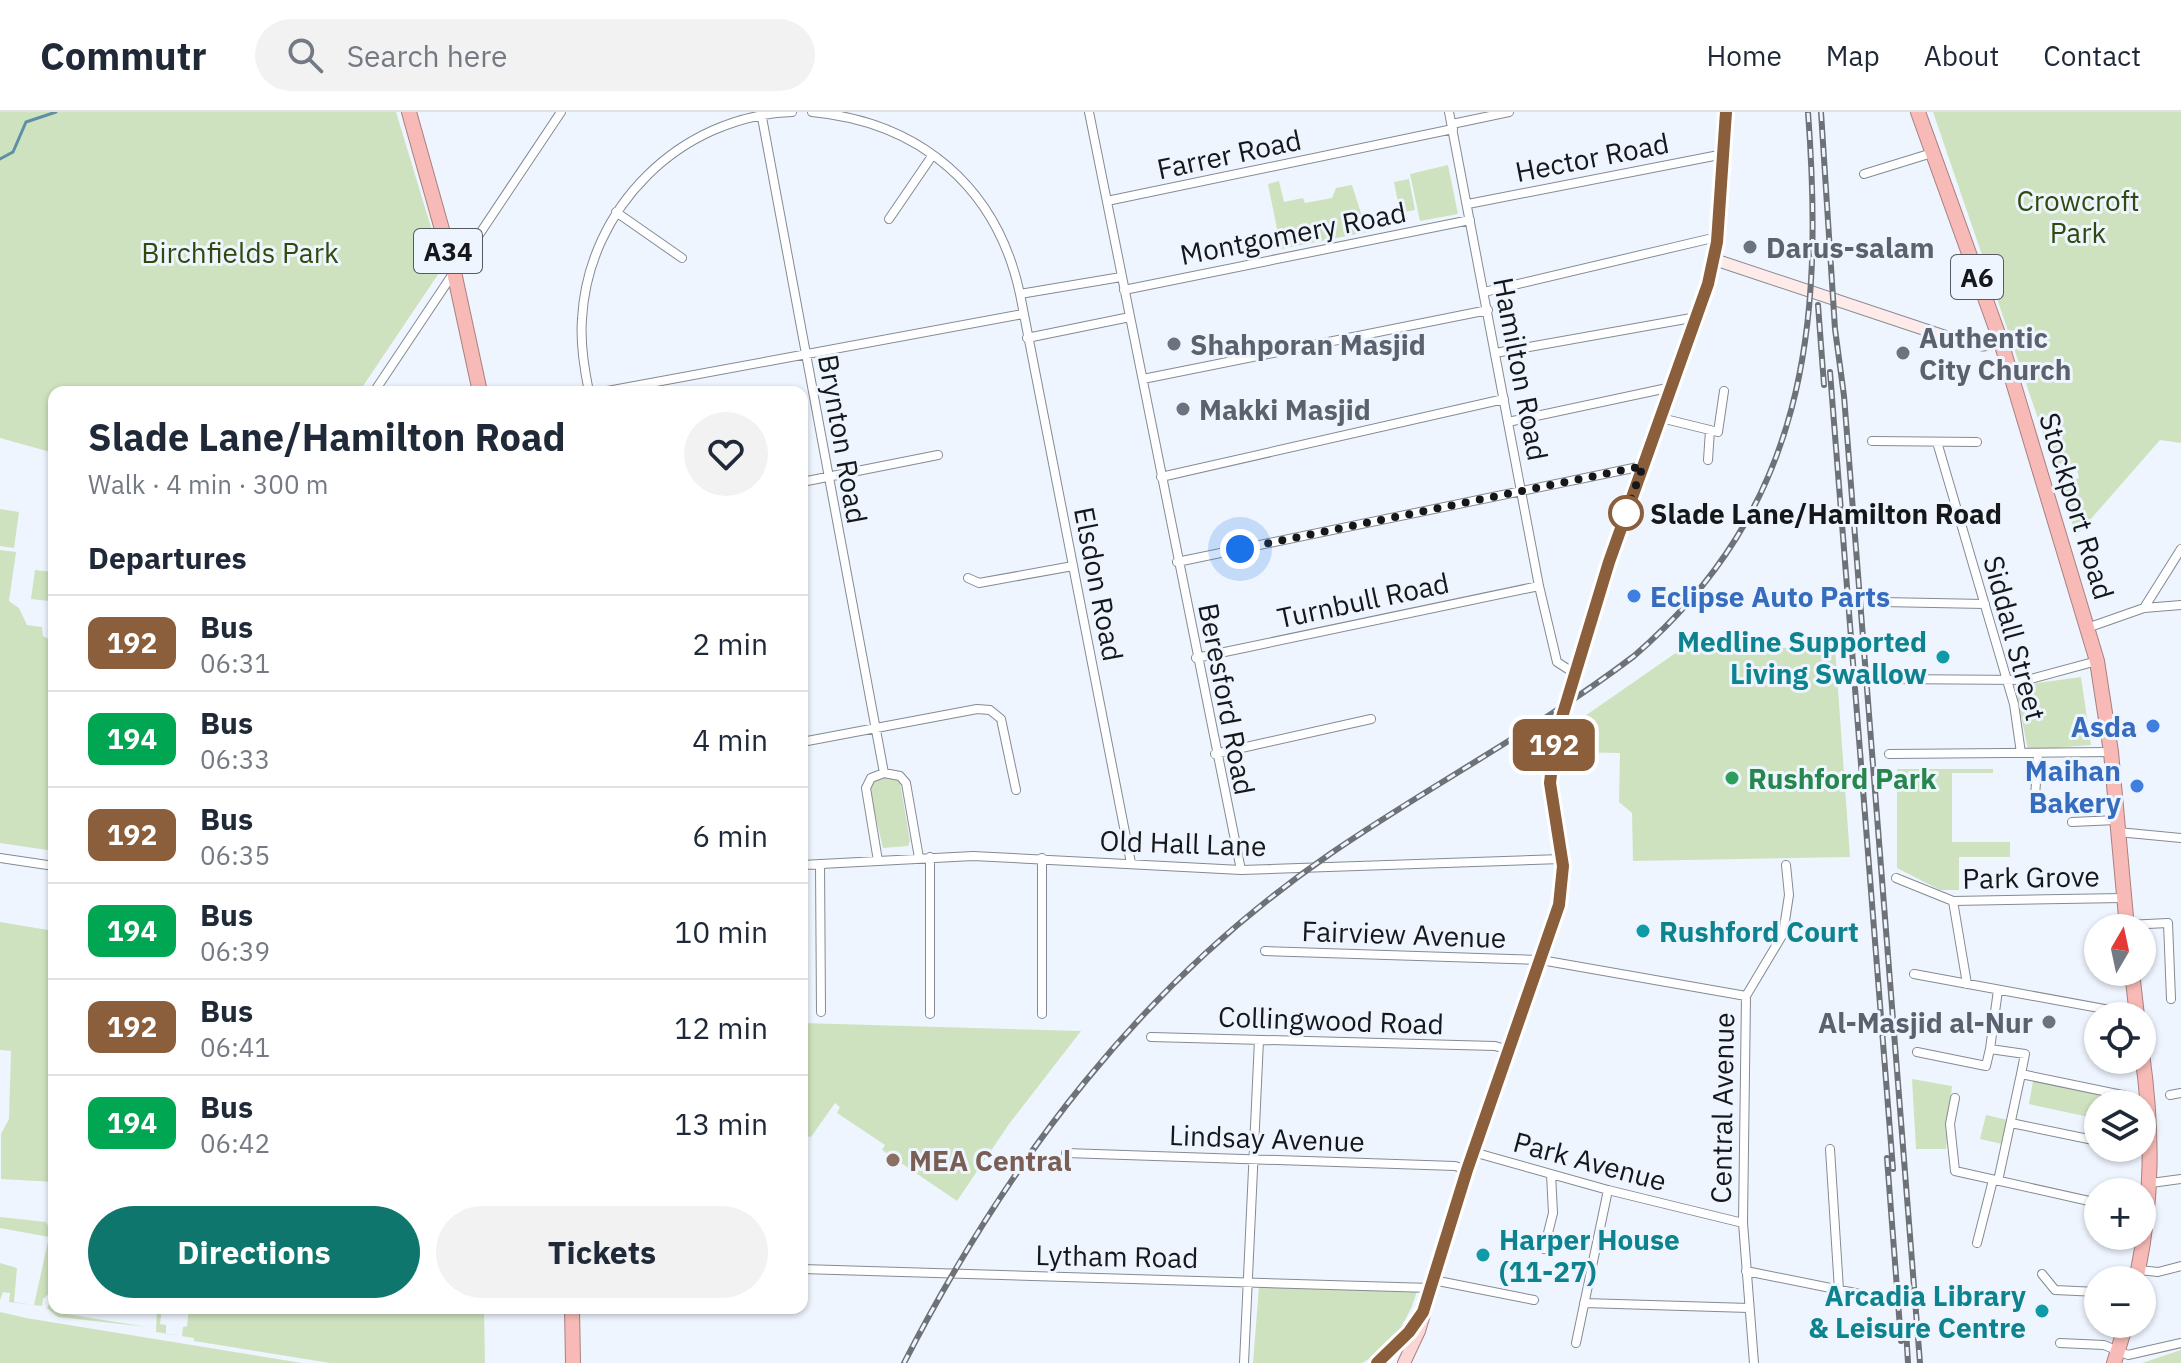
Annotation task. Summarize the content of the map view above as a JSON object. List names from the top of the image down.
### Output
{
  "streets": {
    "highway": ["A34", "A6", "Stockport Road"],
    "street": [
      "Farrer Road",
      "Hector Road",
      "Montgomery Road",
      "Hamilton Road",
      "Brynton Road",
      "Elsdon Road",
      "Turnbull Road",
      "Siddall Street",
      "Beresford Road",
      "Old Hall Lane",
      "Park Grove",
      "Fairview Avenue",
      "Collingwood Road",
      "Central Avenue",
      "Lindsay Avenue",
      "Park Avenue",
      "Lytham Road"
    ]
  },
  "crossings": [
    ["Farrer Road", "Hamilton Road"],
    ["Farrer Road", "Beresford Road"],
    ["Hector Road", "Hamilton Road"],
    ["Montgomery Road", "Hamilton Road"],
    ["Montgomery Road", "Beresford Road"],
    ["Hamilton Road", "Turnbull Road"],
    ["Stockport Road", "Park Grove"],
    ["Elsdon Road", "Old Hall Lane"],
    ["Turnbull Road", "Beresford Road"],
    ["Beresford Road", "Old Hall Lane"],
    ["Fairview Avenue", "Central Avenue"],
    ["Central Avenue", "Park Avenue"]
  ],
  "parks": ["Crowcroft Park", "Birchfields Park"],
  "places": [
    "Darus-salam",
    "Shahporan Masjid",
    "Authentic City Church",
    "Makki Masjid",
    "Slade Lane/Hamilton Road",
    "Eclipse Auto Parts",
    "Medline Supported Living Swallow",
    "Asda",
    "Rushford Park",
    "Maihan Bakery",
    "Rushford Court",
    "Al-Masjid al-Nur",
    "MEA Central",
    "Harper House (11-27)",
    "Arcadia Library & Leisure Centre"
  ],
  "lines": ["bus line 192"],
  "north": "top",
  "page": {
    "header": "Commutr",
    "search": "Search here",
    "nav": [
      "Home",
      "Map",
      "About",
      "Contact"
    ],
    "on_map": "192",
    "heading": [
      ["Slade Lane/Hamilton Road", "Walk · 4 min · 300 m"],
      "Departures"
    ],
    "list": [
      {
        "mark": "192",
        "name": "Bus",
        "note": "06:31",
        "value": "2 min"
      },
      {
        "mark": "194",
        "name": "Bus",
        "note": "06:33",
        "value": "4 min"
      },
      {
        "mark": "192",
        "name": "Bus",
        "note": "06:35",
        "value": "6 min"
      },
      {
        "mark": "194",
        "name": "Bus",
        "note": "06:39",
        "value": "10 min"
      },
      {
        "mark": "192",
        "name": "Bus",
        "note": "06:41",
        "value": "12 min"
      },
      {
        "mark": "194",
        "name": "Bus",
        "note": "06:42",
        "value": "13 min"
      }
    ],
    "map_buttons": ["+", "−"],
    "buttons": ["Directions", "Tickets"]
  }
}
